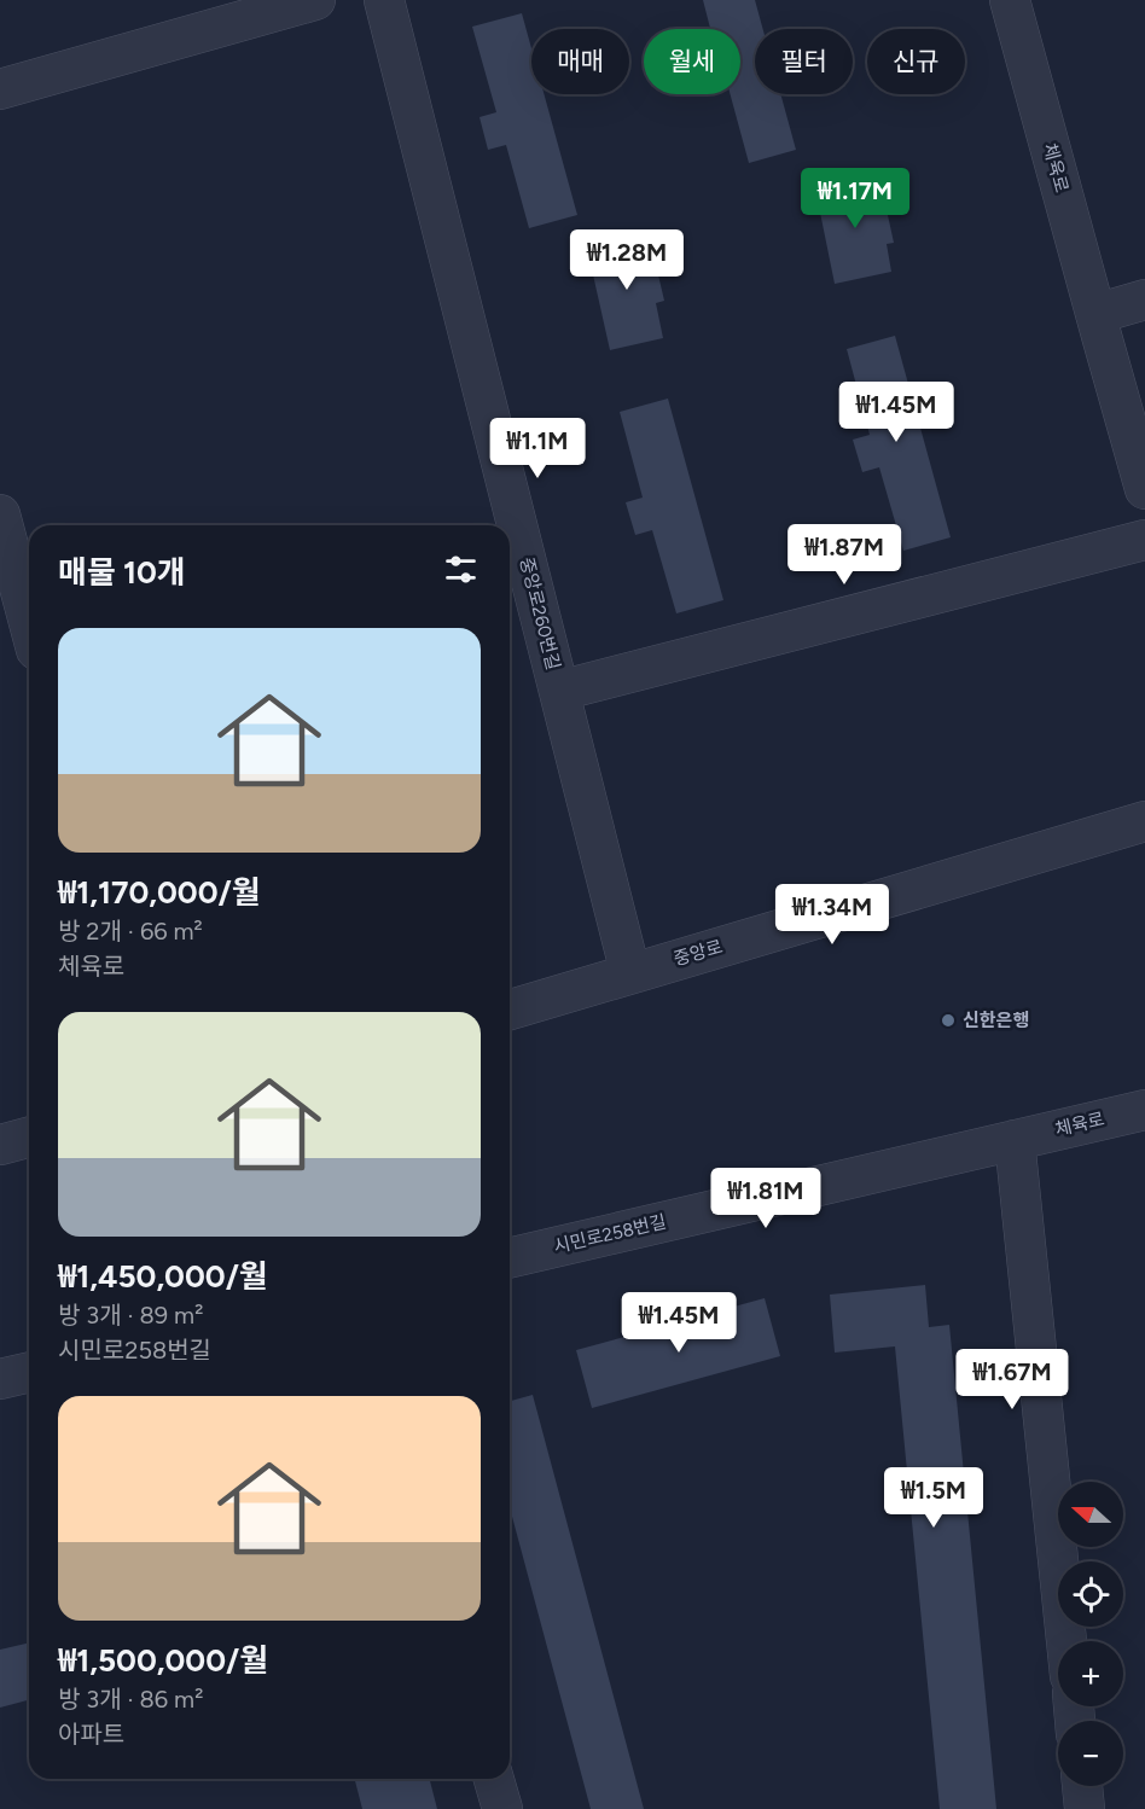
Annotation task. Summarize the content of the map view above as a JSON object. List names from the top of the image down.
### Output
{
  "streets": {
    "street": [
      "체육로",
      "중앙로260번길",
      "중앙로",
      "시민로258번길"
    ]
  },
  "crossings": [
    ["체육로", "시민로258번길"],
    ["중앙로260번길", "중앙로"]
  ],
  "places": ["신한은행"],
  "north": "left",
  "page": {
    "chip": [
      "매매",
      "월세",
      "필터",
      "신규"
    ],
    "price": [
      "₩1.17M",
      "₩1.28M",
      "₩1.45M",
      "₩1.1M",
      "₩1.87M",
      "₩1.34M",
      "₩1.81M",
      "₩1.45M",
      "₩1.67M",
      "₩1.5M"
    ],
    "heading": "매물 10개",
    "list": [
      {
        "name": "₩1,170,000/월",
        "note": "방 2개 · 66 m² · 체육로"
      },
      {
        "name": "₩1,450,000/월",
        "note": "방 3개 · 89 m² · 시민로258번길"
      },
      {
        "name": "₩1,500,000/월",
        "note": "방 3개 · 86 m² · 아파트"
      }
    ],
    "map_buttons": ["+", "−"]
  }
}
